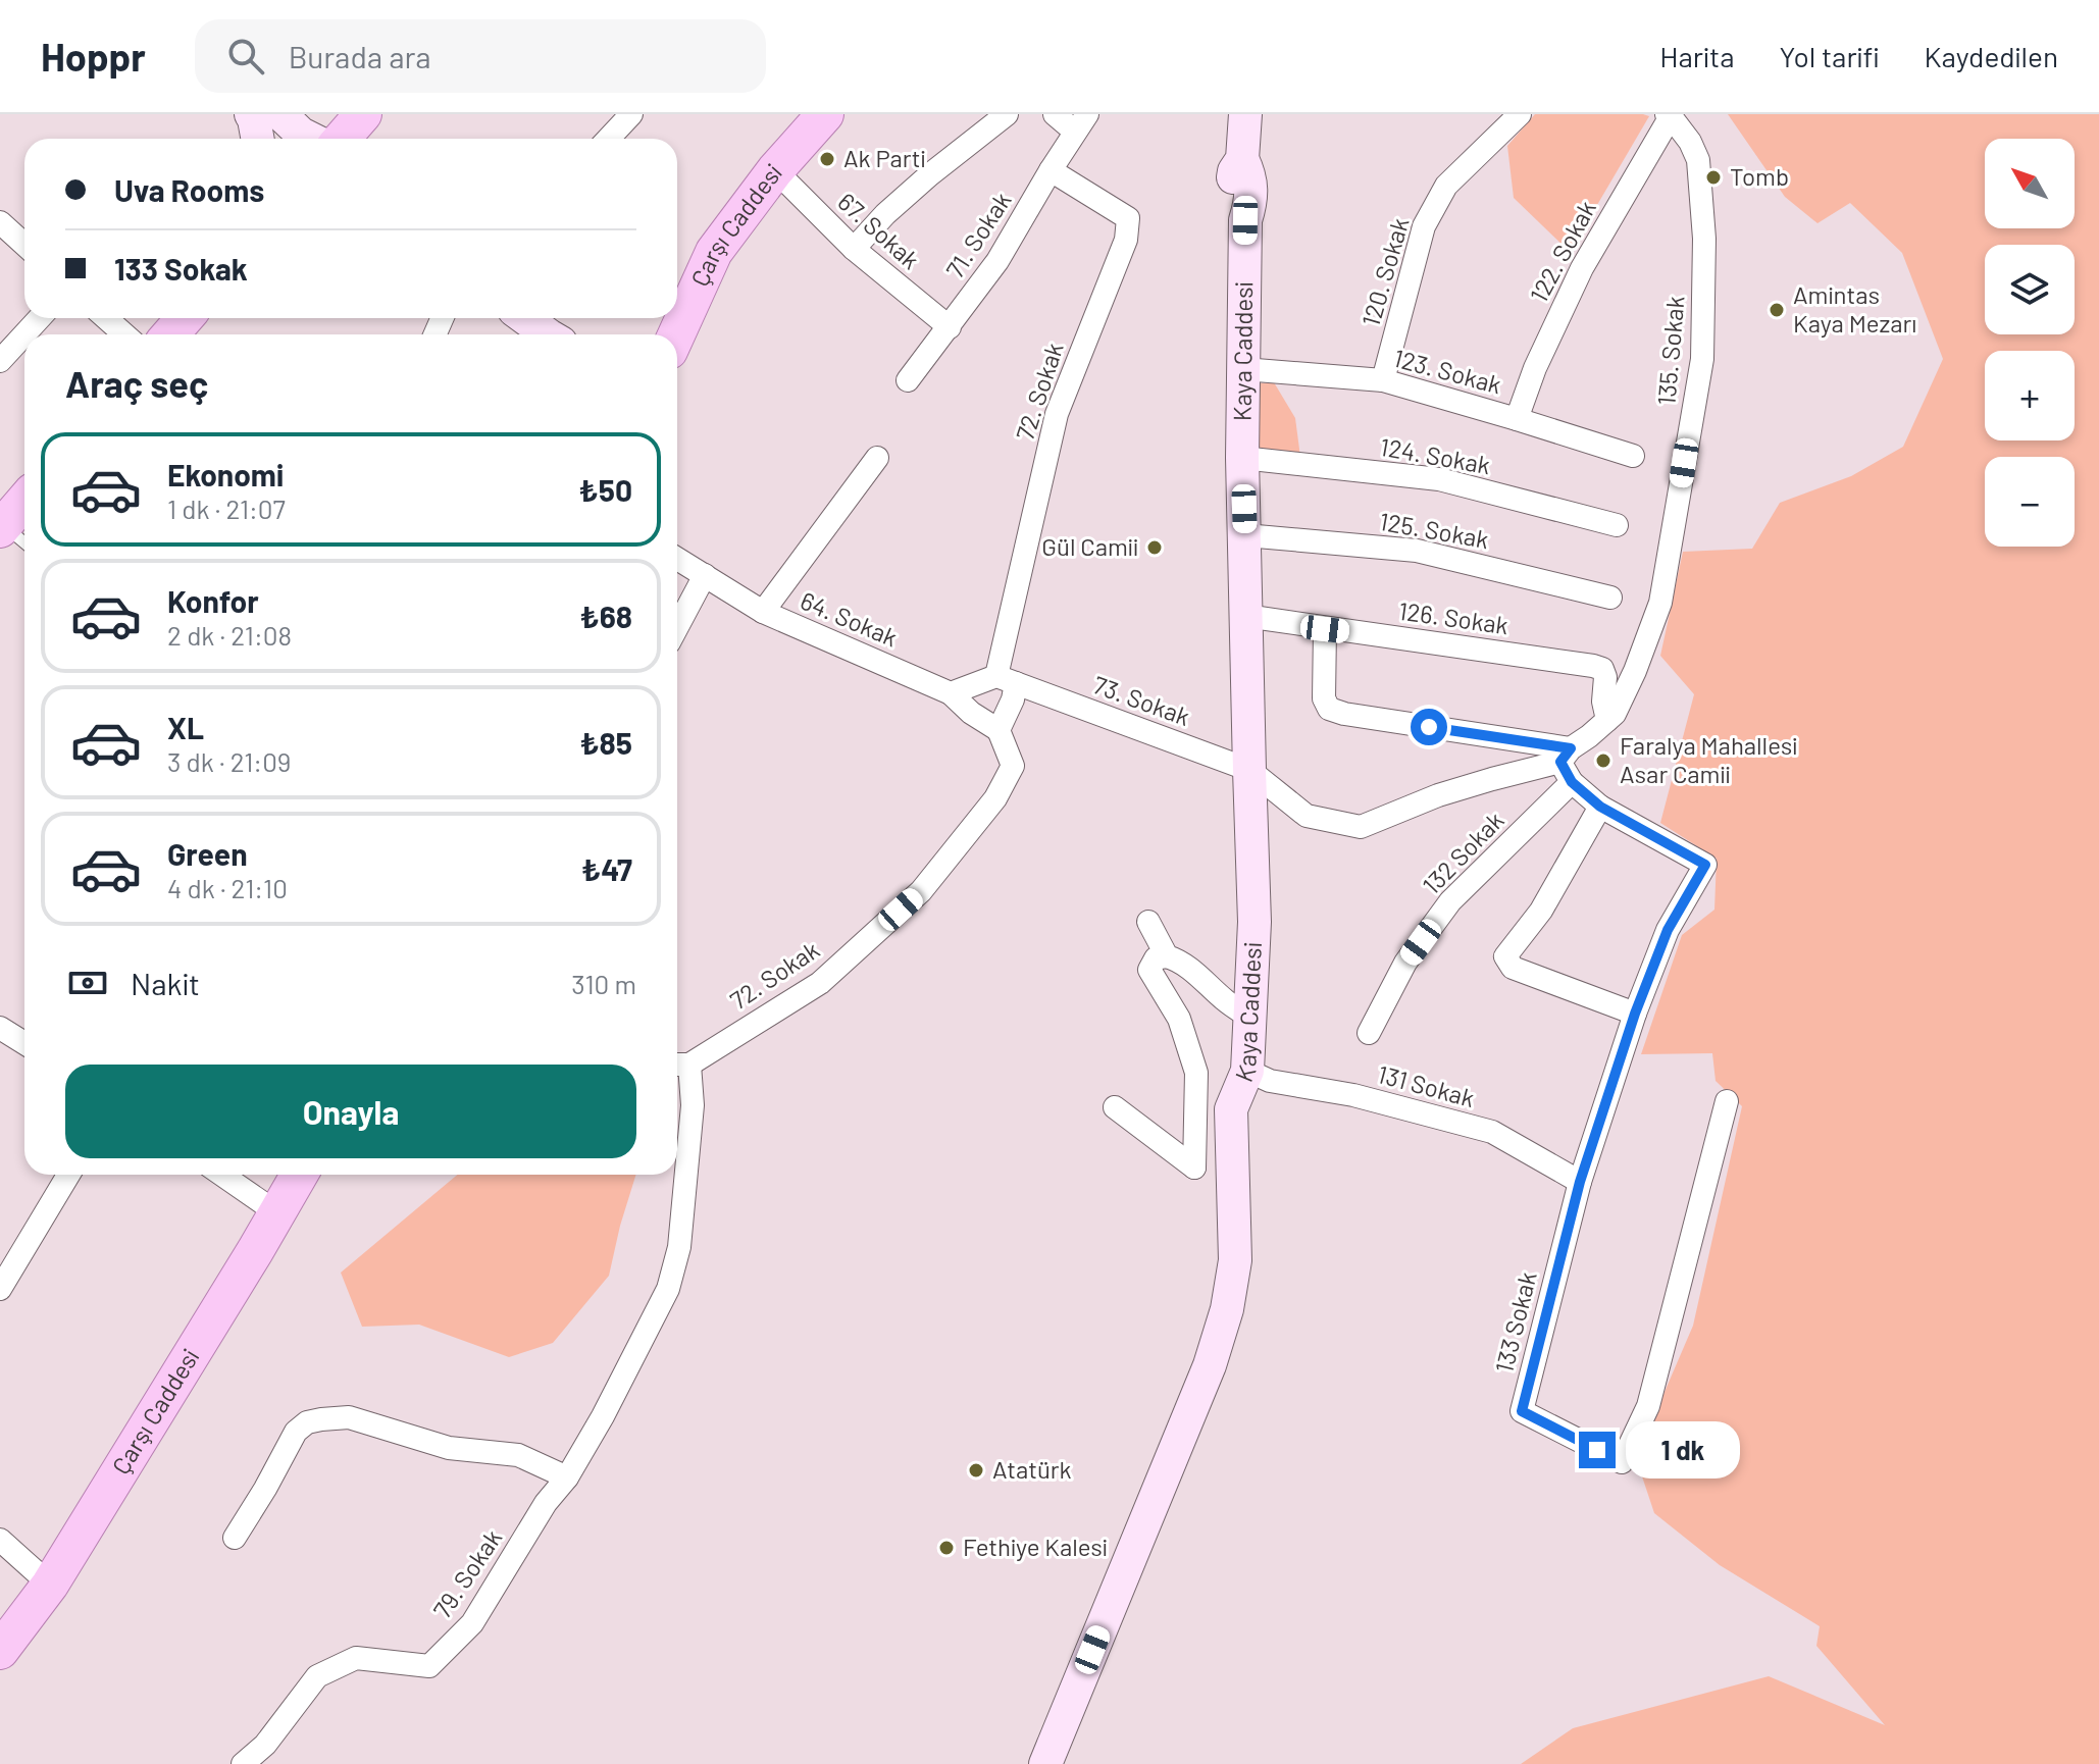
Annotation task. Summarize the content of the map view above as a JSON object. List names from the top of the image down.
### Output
{
  "streets": {
    "main road": ["Çarşı Caddesi"],
    "street": [
      "67. Sokak",
      "71. Sokak",
      "122. Sokak",
      "120. Sokak",
      "Kaya Caddesi",
      "135. Sokak",
      "123. Sokak",
      "72. Sokak",
      "124. Sokak",
      "125. Sokak",
      "126. Sokak",
      "64. Sokak",
      "73. Sokak",
      "132 Sokak",
      "131 Sokak",
      "133 Sokak",
      "79. Sokak"
    ]
  },
  "crossings": [
    ["Çarşı Caddesi", "67. Sokak"],
    ["67. Sokak", "71. Sokak"],
    ["71. Sokak", "72. Sokak"],
    ["122. Sokak", "135. Sokak"],
    ["122. Sokak", "123. Sokak"],
    ["120. Sokak", "123. Sokak"],
    ["Kaya Caddesi", "123. Sokak"],
    ["Kaya Caddesi", "124. Sokak"],
    ["Kaya Caddesi", "125. Sokak"],
    ["Kaya Caddesi", "126. Sokak"],
    ["Kaya Caddesi", "73. Sokak"],
    ["Kaya Caddesi", "131 Sokak"],
    ["135. Sokak", "126. Sokak"],
    ["135. Sokak", "73. Sokak"],
    ["135. Sokak", "132 Sokak"],
    ["135. Sokak", "133 Sokak"],
    ["72. Sokak", "64. Sokak"],
    ["72. Sokak", "73. Sokak"],
    ["72. Sokak", "79. Sokak"],
    ["73. Sokak", "132 Sokak"],
    ["73. Sokak", "133 Sokak"],
    ["132 Sokak", "133 Sokak"],
    ["131 Sokak", "133 Sokak"]
  ],
  "places": [
    "Ak Parti",
    "Tomb",
    "Amintas Kaya Mezarı",
    "Gül Camii",
    "Faralya Mahallesi Asar Camii",
    "Atatürk",
    "Fethiye Kalesi"
  ],
  "north": "top left",
  "page": {
    "header": "Hoppr",
    "search": "Burada ara",
    "nav": ["Harita", "Yol tarifi", "Kaydedilen"],
    "map_buttons": ["+", "−"],
    "banner": ["Uva Rooms", "133 Sokak"],
    "heading": "Araç seç",
    "list": [
      {
        "name": "Ekonomi",
        "note": "1 dk · 21:07",
        "value": "₺50"
      },
      {
        "name": "Konfor",
        "note": "2 dk · 21:08",
        "value": "₺68"
      },
      {
        "name": "XL",
        "note": "3 dk · 21:09",
        "value": "₺85"
      },
      {
        "name": "Green",
        "note": "4 dk · 21:10",
        "value": "₺47"
      }
    ],
    "pay": ["Nakit", "310 m"],
    "buttons": "Onayla",
    "bubble": "1 dk"
  }
}
